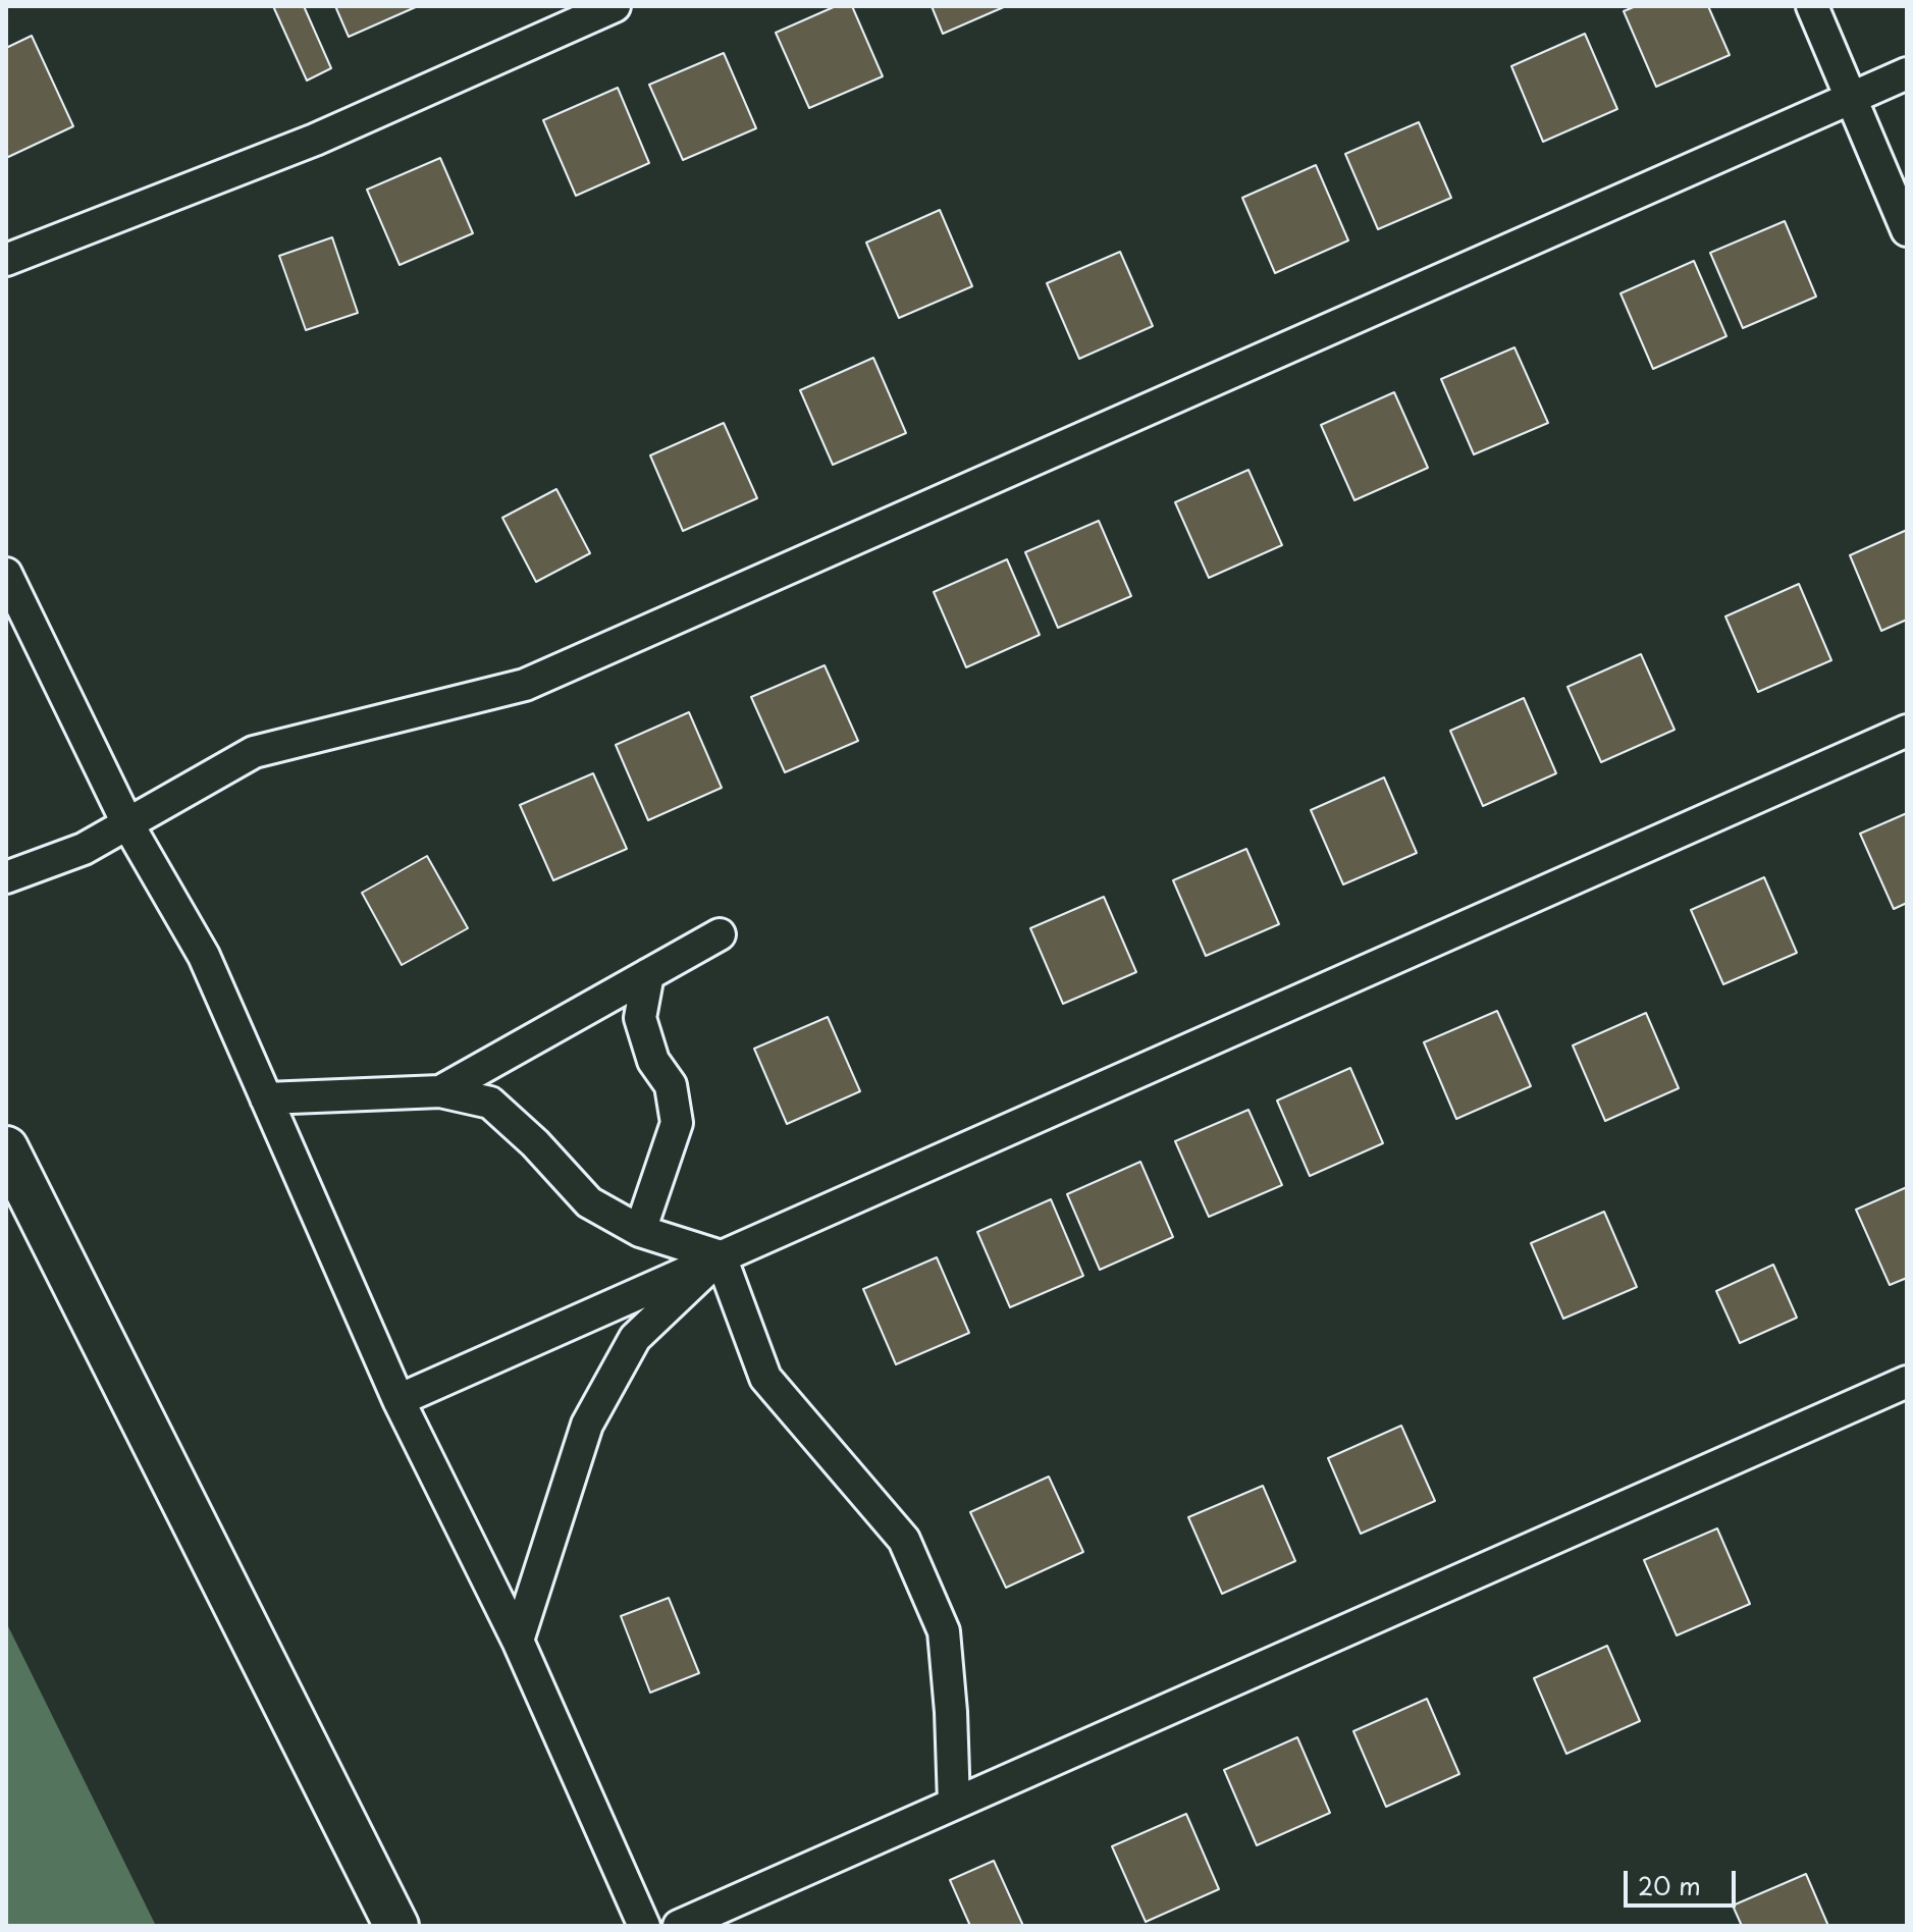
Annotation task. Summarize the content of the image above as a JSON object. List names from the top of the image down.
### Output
{
  "scale_bar": "20 m"
}
